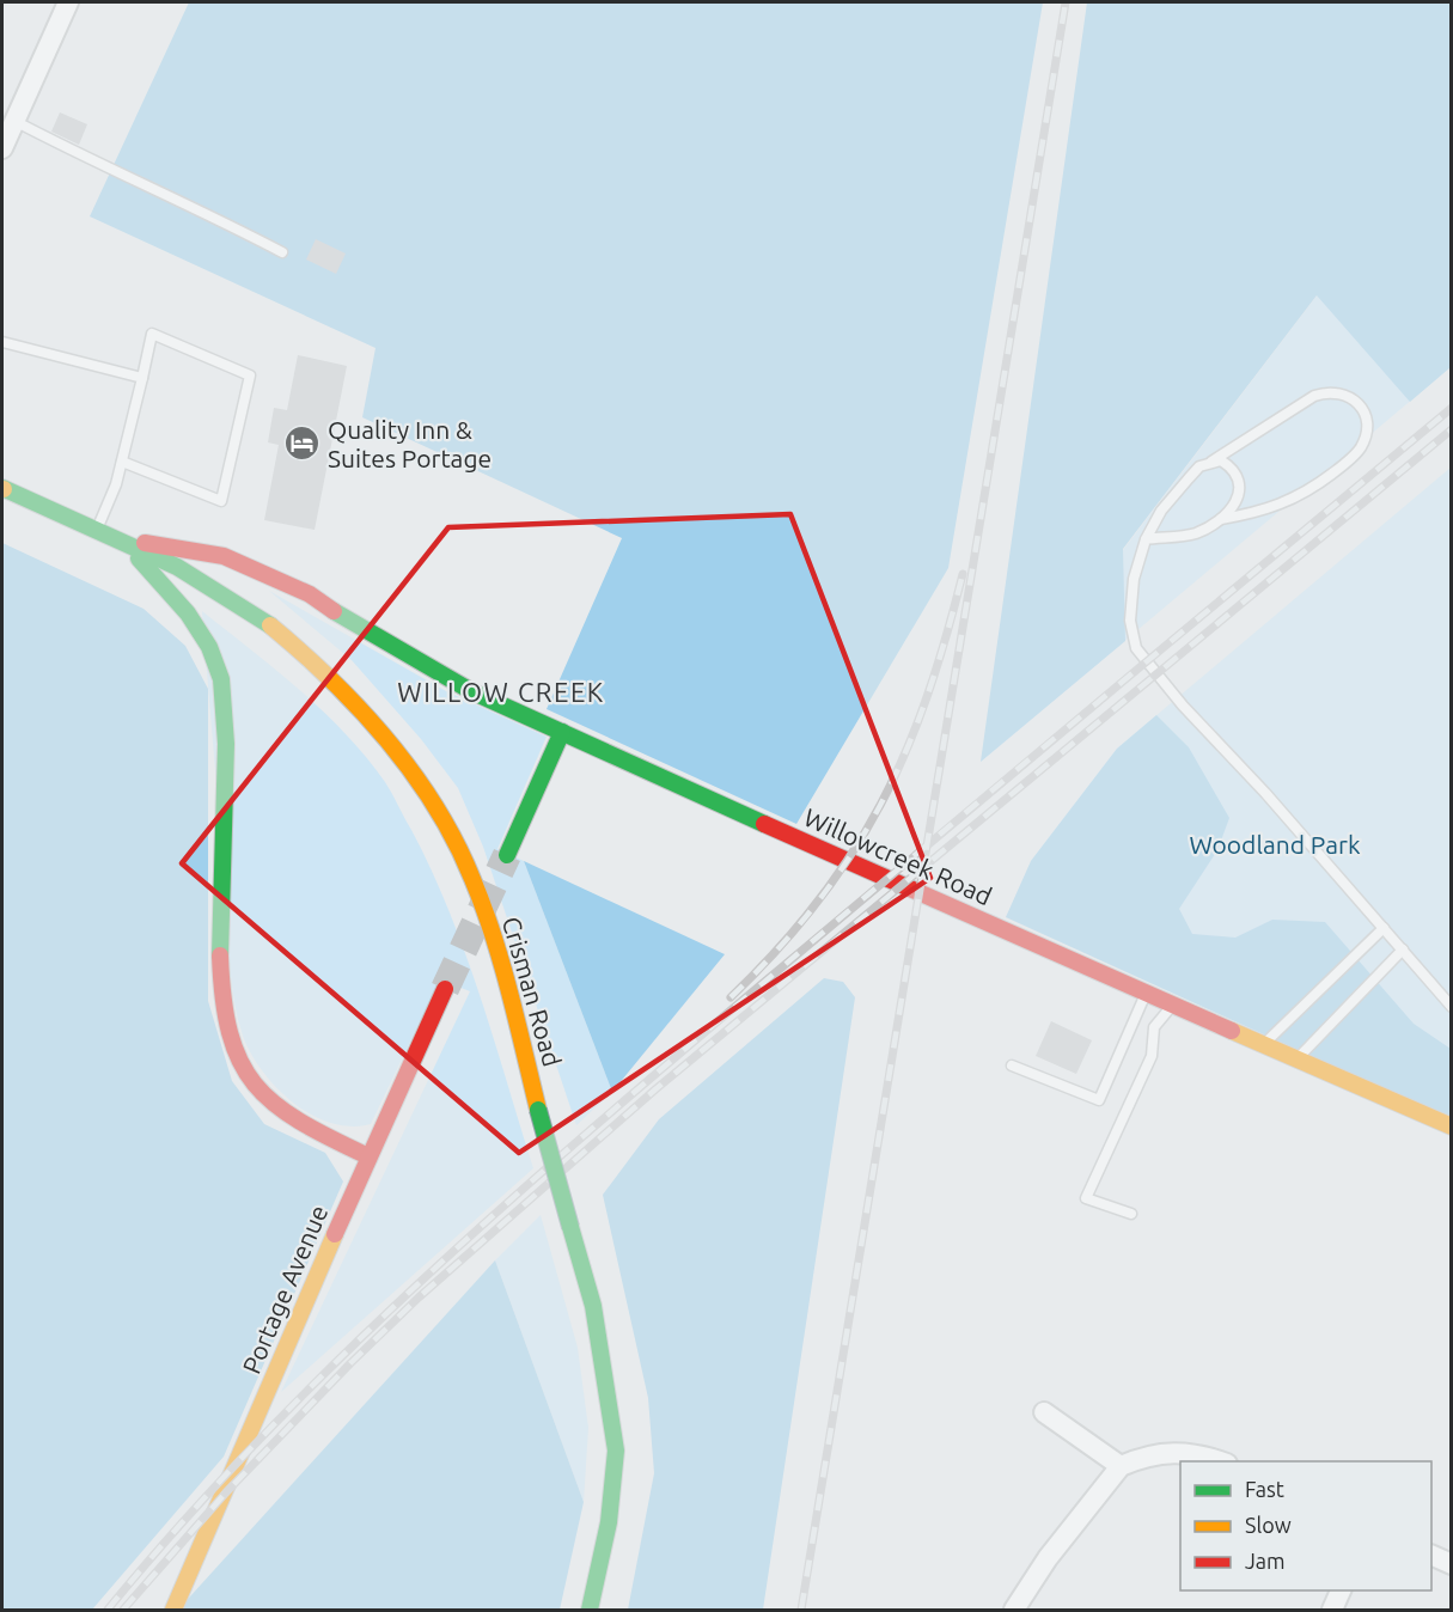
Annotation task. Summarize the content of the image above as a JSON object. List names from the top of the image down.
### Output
{
  "streets": {
    "main road": ["Willowcreek Road", "Crisman Road", "Portage Avenue"]
  },
  "crossings": [
    ["Willowcreek Road", "Crisman Road"]
  ],
  "districts": ["WILLOW CREEK"],
  "parks": ["Woodland Park"],
  "places": {
    "hotel": ["Quality Inn & Suites Portage"]
  },
  "legend": ["Fast", "Slow", "Jam"]
}
